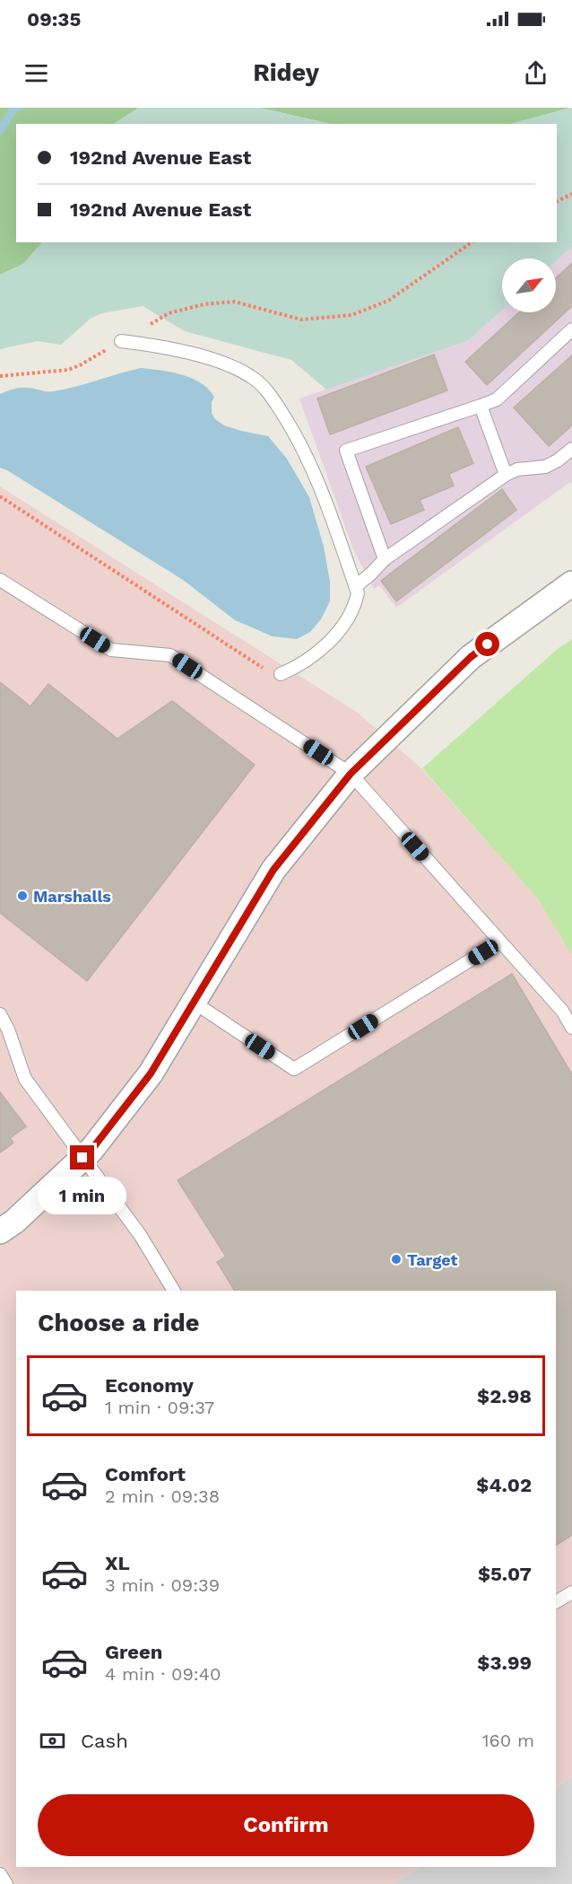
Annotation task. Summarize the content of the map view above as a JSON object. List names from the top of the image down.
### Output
{
  "places": ["Marshalls", "Target"],
  "north": "top right",
  "page": {
    "status": "09:35",
    "header": "Ridey",
    "banner": ["192nd Avenue East", "192nd Avenue East"],
    "bubble": "1 min",
    "heading": "Choose a ride",
    "list": [
      {
        "name": "Economy",
        "note": "1 min · 09:37",
        "value": "$2.98"
      },
      {
        "name": "Comfort",
        "note": "2 min · 09:38",
        "value": "$4.02"
      },
      {
        "name": "XL",
        "note": "3 min · 09:39",
        "value": "$5.07"
      },
      {
        "name": "Green",
        "note": "4 min · 09:40",
        "value": "$3.99"
      }
    ],
    "pay": ["Cash", "160 m"],
    "buttons": "Confirm"
  }
}
